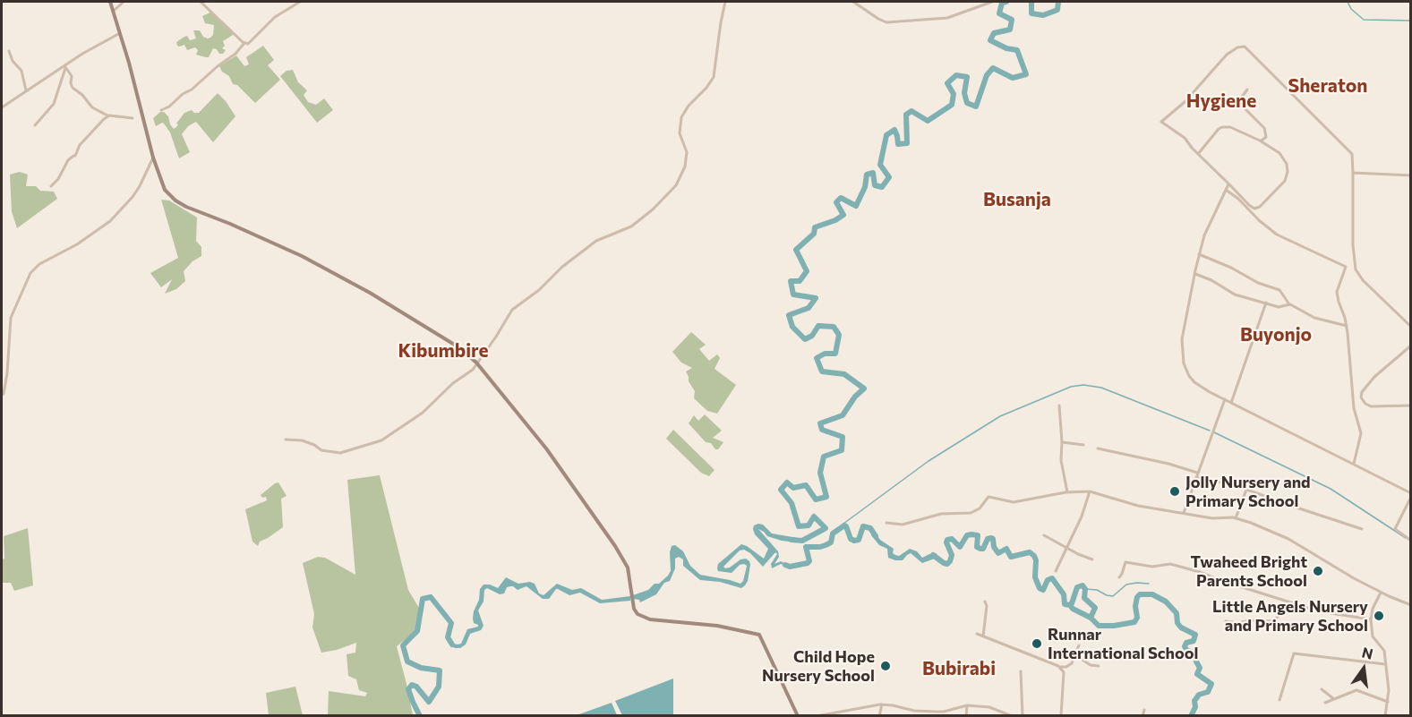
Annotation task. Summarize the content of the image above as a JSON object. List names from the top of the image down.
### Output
{
  "districts": [
    "Sheraton",
    "Hygiene",
    "Busanja",
    "Buyonjo",
    "Kibumbire",
    "Bubirabi"
  ],
  "places": [
    "Jolly Nursery and Primary School",
    "Twaheed Bright Parents School",
    "Little Angels Nursery and Primary School",
    "Runnar International School",
    "Child Hope Nursery School"
  ],
  "north": "top"
}
